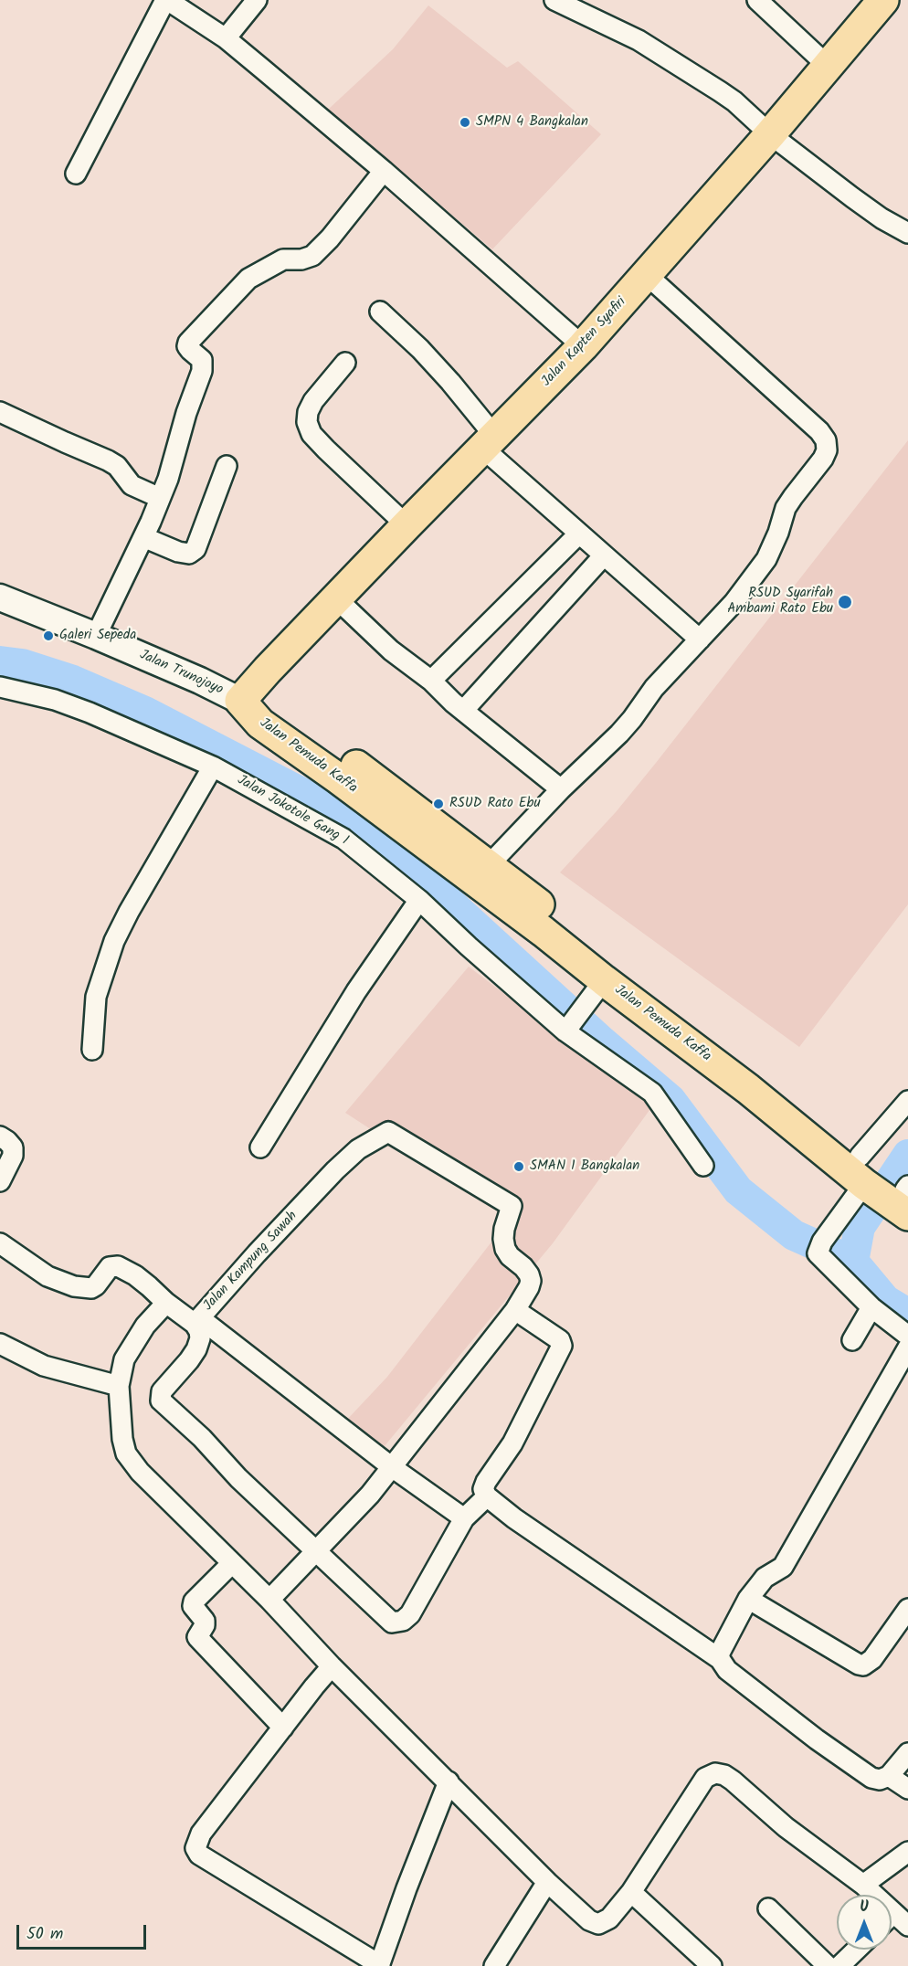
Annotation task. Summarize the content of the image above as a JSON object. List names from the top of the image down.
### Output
{
  "streets": {
    "highway": ["Jalan Kapten Syafiri", "Jalan Pemuda Kaffa"],
    "main road": ["Jalan Trunojoyo"],
    "street": ["Jalan Jokotole Gang 1", "Jalan Kampung Sawah"]
  },
  "crossings": [
    ["Jalan Kapten Syafiri", "Jalan Trunojoyo"],
    ["Jalan Kapten Syafiri", "Jalan Pemuda Kaffa"],
    ["Jalan Trunojoyo", "Jalan Pemuda Kaffa"]
  ],
  "places": [
    "SMPN 4 Bangkalan",
    "RSUD Syarifah Ambami Rato Ebu",
    "Galeri Sepeda",
    "RSUD Rato Ebu",
    "SMAN 1 Bangkalan"
  ],
  "scale_bar": "50 m",
  "north": "top"
}
